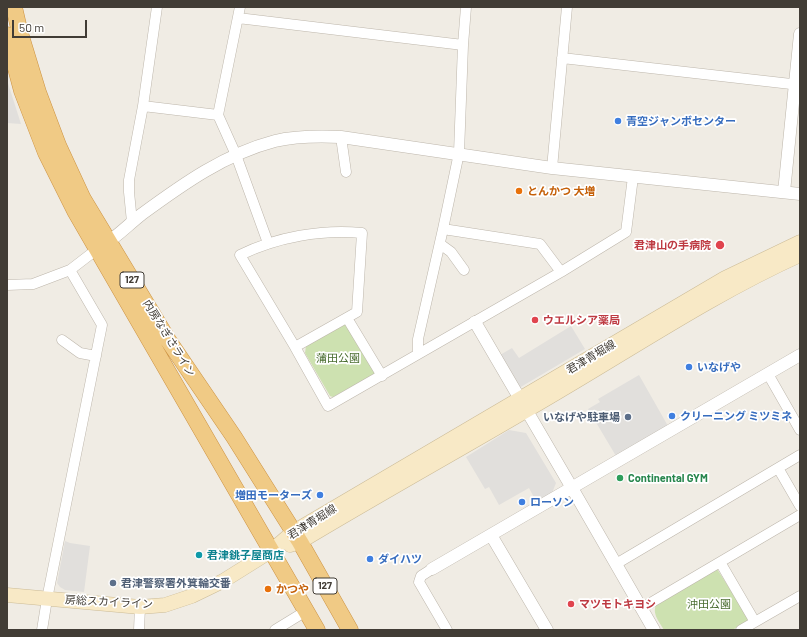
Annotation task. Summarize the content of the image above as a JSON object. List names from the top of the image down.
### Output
{
  "streets": {
    "highway": ["127", "内房なぎさライン"],
    "main road": ["君津青堀線", "房総スカイライン"]
  },
  "crossings": [
    ["内房なぎさライン", "君津青堀線"],
    ["内房なぎさライン", "房総スカイライン"],
    ["君津青堀線", "房総スカイライン"]
  ],
  "parks": ["蒲田公園", "沖田公園"],
  "places": [
    "青空ジャンボセンター",
    "とんかつ 大増",
    "君津山の手病院",
    "ウエルシア薬局",
    "いなげや",
    "クリーニング ミツミネ",
    "いなげや駐車場",
    "Continental GYM",
    "増田モーターズ",
    "ローソン",
    "君津銚子屋商店",
    "ダイハツ",
    "君津警察署外箕輪交番",
    "かつや",
    "マツモトキヨシ"
  ],
  "scale_bar": "50 m"
}
